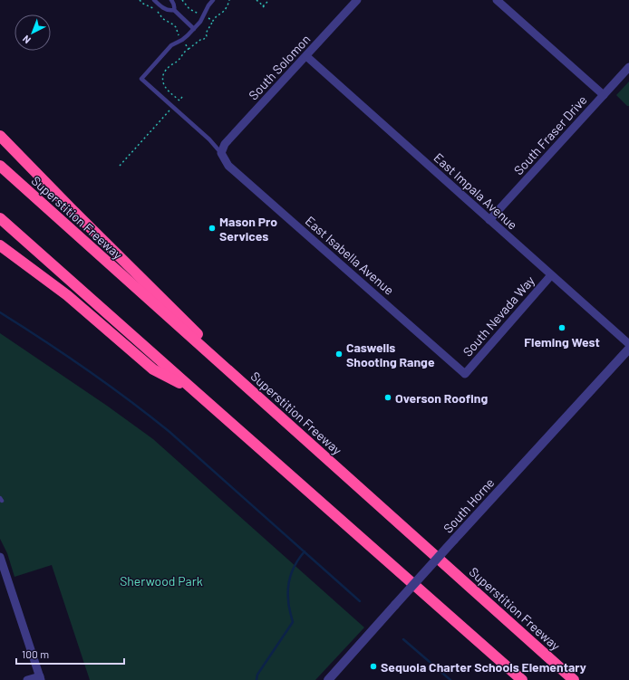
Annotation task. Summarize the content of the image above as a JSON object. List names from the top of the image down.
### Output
{
  "streets": {
    "highway": ["Superstition Freeway"],
    "street": [
      "South Solomon",
      "South Fraser Drive",
      "East Impala Avenue",
      "East Isabella Avenue",
      "South Nevada Way",
      "South Horne"
    ]
  },
  "crossings": [
    ["South Solomon", "East Impala Avenue"],
    ["South Solomon", "East Isabella Avenue"],
    ["South Fraser Drive", "East Impala Avenue"],
    ["East Impala Avenue", "South Nevada Way"],
    ["East Isabella Avenue", "South Nevada Way"]
  ],
  "parks": ["Sherwood Park"],
  "places": [
    "Mason Pro Services",
    "Fleming West",
    "Caswells Shooting Range",
    "Overson Roofing",
    "Sequoia Charter Schools Elementary"
  ],
  "scale_bar": "100 m",
  "north": "bottom left"
}
